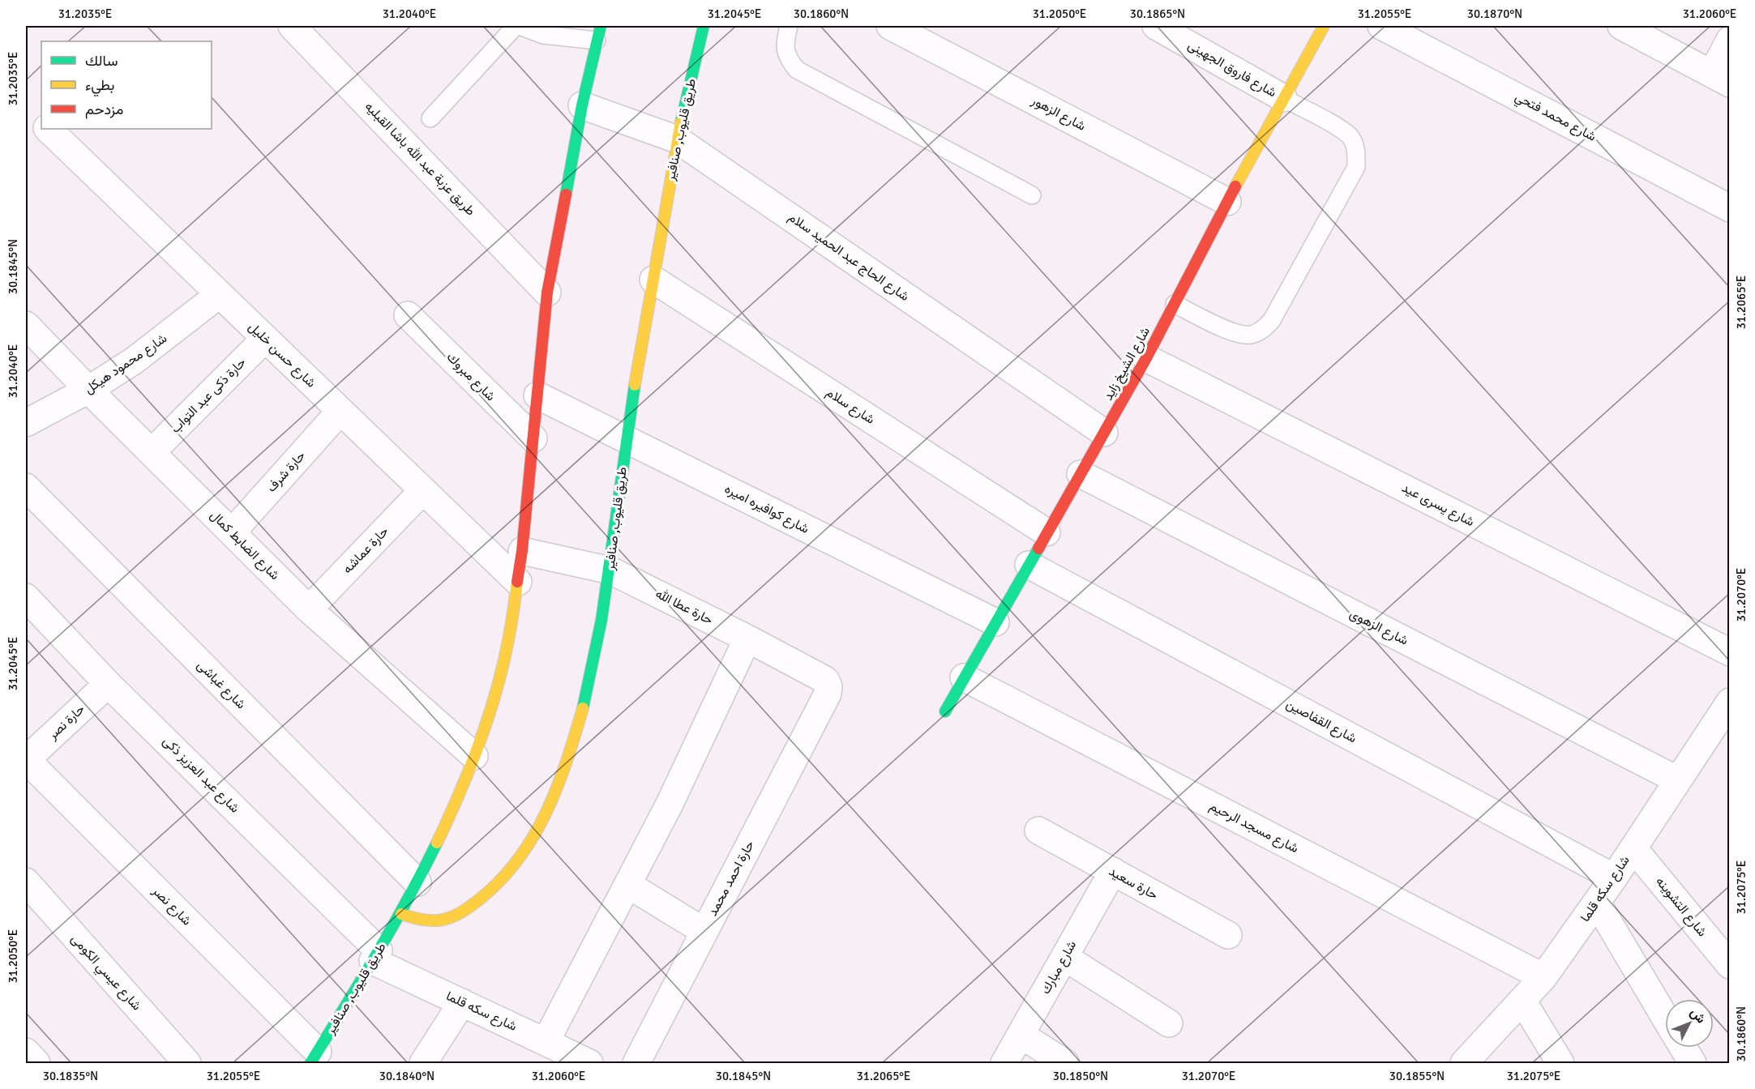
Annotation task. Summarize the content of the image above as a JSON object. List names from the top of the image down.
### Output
{
  "streets": {
    "street": [
      "شارع فاروق الجهينى",
      "شارع الزهور",
      "شارع محمد فتحي",
      "طريق قليوب, صنافير",
      "طريق عزبة عبد الله باشا القبليه",
      "شارع الحاج عبد الحميد سلام",
      "شارع حسن خليل",
      "شارع محمود هيكل",
      "شارع الشيخ زايد",
      "شارع مبروك",
      "حارة ذكى عبد التواب",
      "شارع سلام",
      "حارة شرف",
      "شارع يسرى عيد",
      "شارع كوافيره اميره",
      "شارع الضابط كمال",
      "حارة عماشه",
      "حارة عطا الله",
      "شارع الزهوى",
      "شارع غباشى",
      "شارع القفاصين",
      "حارة نصر",
      "شارع عبد العزيز ذكى",
      "شارع مسجد الرحيم",
      "حارة احمد محمد",
      "حارة سعيد",
      "شارع سكه قلما",
      "شارع نصر",
      "شارع التشوينه",
      "شارع مبارك",
      "شارع عيسي الكومى"
    ]
  },
  "crossings": [
    ["شارع فاروق الجهينى", "شارع الشيخ زايد"],
    ["شارع الزهور", "شارع الشيخ زايد"],
    ["طريق قليوب, صنافير", "طريق عزبة عبد الله باشا القبليه"],
    ["طريق قليوب, صنافير", "شارع الحاج عبد الحميد سلام"],
    ["طريق قليوب, صنافير", "شارع حسن خليل"],
    ["طريق قليوب, صنافير", "شارع مبروك"],
    ["طريق قليوب, صنافير", "شارع سلام"],
    ["طريق قليوب, صنافير", "شارع كوافيره اميره"],
    ["طريق قليوب, صنافير", "شارع الضابط كمال"],
    ["طريق قليوب, صنافير", "حارة عطا الله"],
    ["طريق قليوب, صنافير", "شارع غباشى"],
    ["طريق قليوب, صنافير", "شارع عبد العزيز ذكى"],
    ["طريق قليوب, صنافير", "شارع سكه قلما"],
    ["طريق قليوب, صنافير", "شارع نصر"],
    ["شارع الحاج عبد الحميد سلام", "شارع الشيخ زايد"],
    ["شارع حسن خليل", "شارع محمود هيكل"],
    ["شارع حسن خليل", "حارة ذكى عبد التواب"],
    ["شارع حسن خليل", "حارة شرف"],
    ["شارع حسن خليل", "حارة عماشه"],
    ["شارع محمود هيكل", "شارع الضابط كمال"],
    ["شارع الشيخ زايد", "شارع سلام"],
    ["شارع الشيخ زايد", "شارع يسرى عيد"],
    ["شارع الشيخ زايد", "شارع كوافيره اميره"],
    ["شارع الشيخ زايد", "شارع الزهوى"],
    ["شارع الشيخ زايد", "شارع القفاصين"],
    ["شارع الشيخ زايد", "شارع مسجد الرحيم"],
    ["حارة ذكى عبد التواب", "شارع الضابط كمال"],
    ["حارة شرف", "شارع الضابط كمال"],
    ["شارع الضابط كمال", "حارة عماشه"],
    ["حارة عطا الله", "حارة احمد محمد"],
    ["شارع الزهوى", "شارع سكه قلما"],
    ["شارع القفاصين", "شارع سكه قلما"],
    ["حارة نصر", "شارع عبد العزيز ذكى"],
    ["حارة نصر", "شارع نصر"],
    ["شارع عبد العزيز ذكى", "شارع سكه قلما"],
    ["شارع مسجد الرحيم", "شارع سكه قلما"],
    ["حارة سعيد", "شارع مبارك"],
    ["شارع سكه قلما", "شارع التشوينه"]
  ],
  "legend": ["سالك", "بطيء", "مزدحم"],
  "north": "top right",
  "coordinates": [
    "31.2035°E",
    "31.2040°E",
    "31.2045°E",
    "30.1860°N",
    "31.2050°E",
    "30.1865°N",
    "31.2055°E",
    "30.1870°N",
    "31.2060°E",
    "30.1845°N",
    "31.2065°E",
    "31.2070°E",
    "31.2075°E",
    "30.1835°N",
    "30.1840°N",
    "30.1850°N",
    "30.1855°N"
  ]
}
